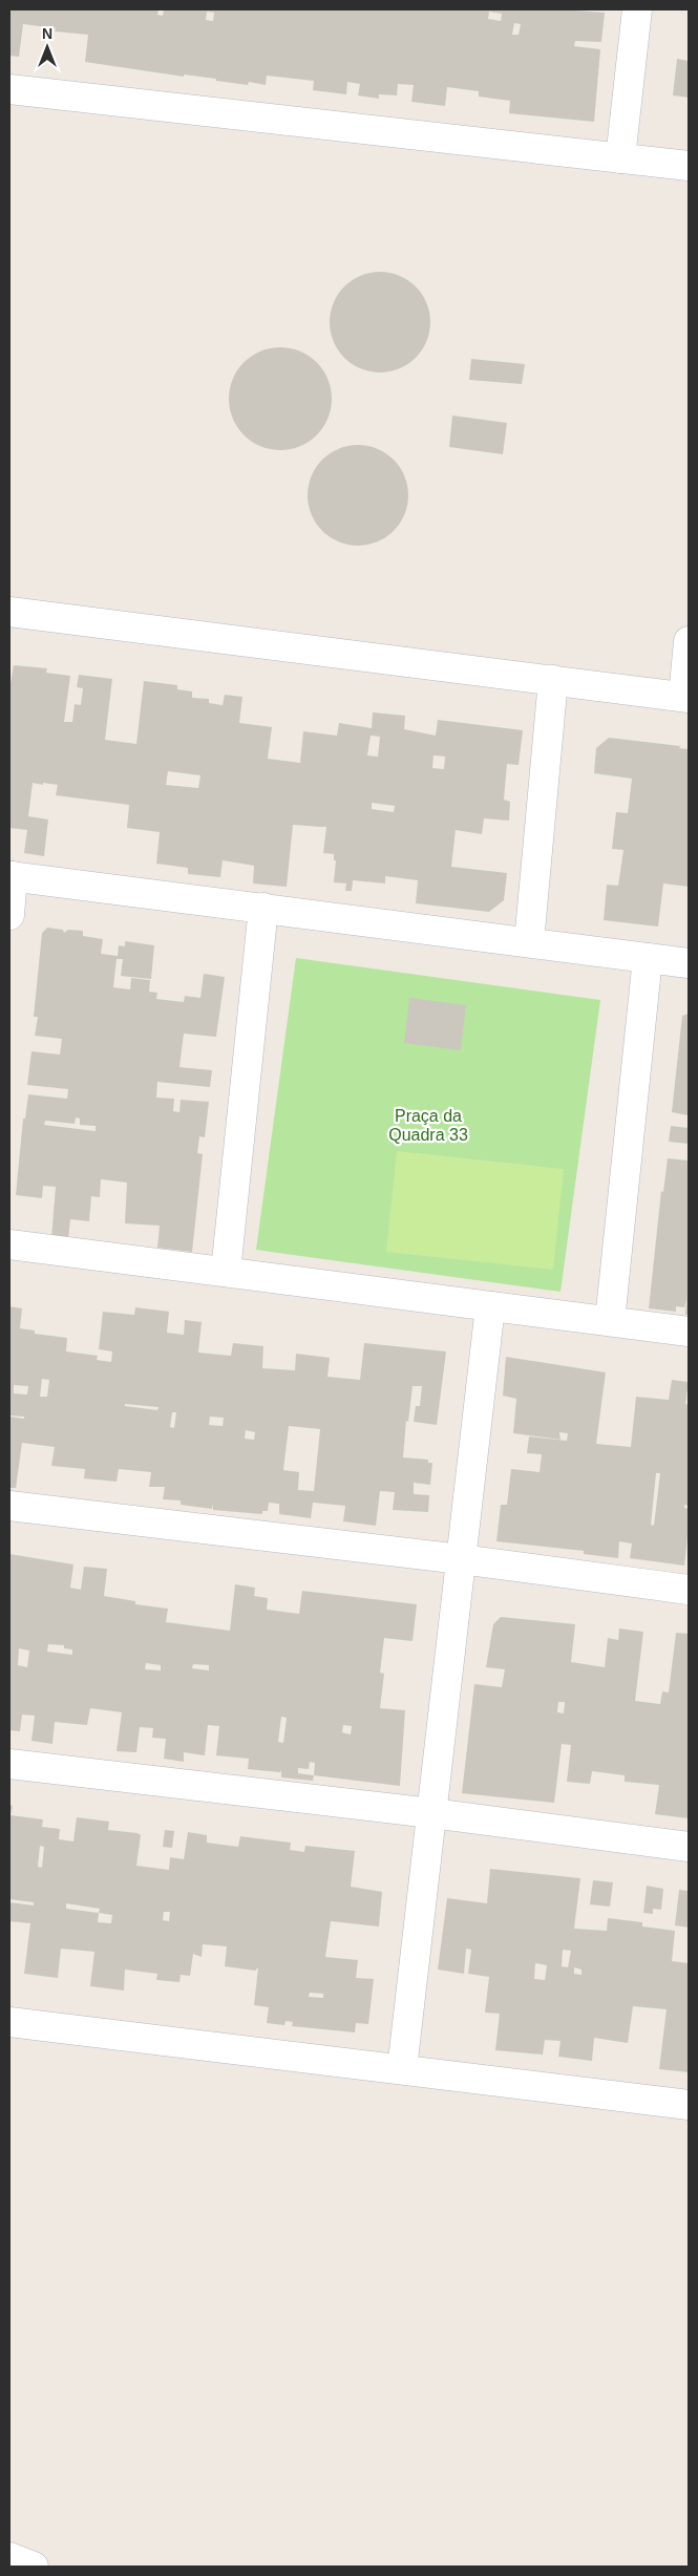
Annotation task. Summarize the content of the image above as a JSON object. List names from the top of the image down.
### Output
{
  "parks": ["Praça da Quadra 33"],
  "north": "top"
}
